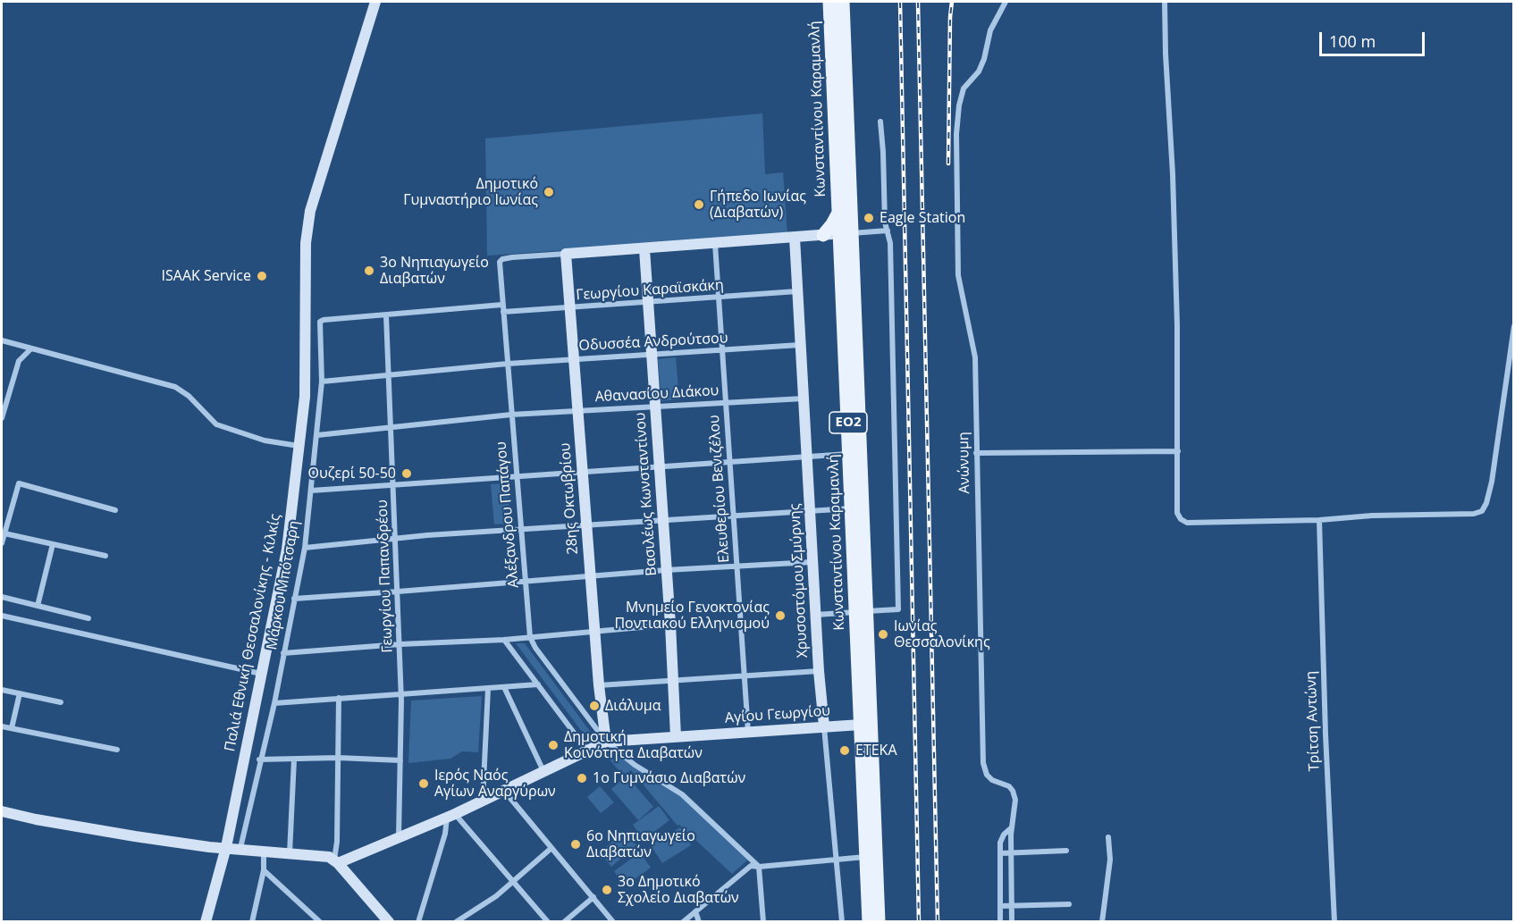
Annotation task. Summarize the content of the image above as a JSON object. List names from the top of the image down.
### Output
{
  "streets": {
    "main road": ["Κωνσταντίνου Καραμανλή", "ΕΟ2"],
    "street": [
      "Γεωργίου Καραϊσκάκη",
      "Οδυσσέα Ανδρούτσου",
      "Αθανασίου Διάκου",
      "Ανώνυμη",
      "Ελευθερίου Βενιζέλου",
      "Βασιλέως Κωνσταντίνου",
      "28ης Οκτωβρίου",
      "Αλέξανδρου Παπάγου",
      "Γεωργίου Παπανδρέου",
      "Χρυσοστόμου Σμύρνης",
      "Μάρκου Μπότσαρη",
      "Παλιά Εθνική Θεσσαλονίκης - Κιλκίς",
      "Αγίου Γεωργίου",
      "Τρίτση Αντώνη"
    ]
  },
  "crossings": [
    ["Κωνσταντίνου Καραμανλή", "Αγίου Γεωργίου"],
    ["Γεωργίου Καραϊσκάκη", "Ελευθερίου Βενιζέλου"],
    ["Γεωργίου Καραϊσκάκη", "Βασιλέως Κωνσταντίνου"],
    ["Γεωργίου Καραϊσκάκη", "28ης Οκτωβρίου"],
    ["Γεωργίου Καραϊσκάκη", "Αλέξανδρου Παπάγου"],
    ["Γεωργίου Καραϊσκάκη", "Χρυσοστόμου Σμύρνης"],
    ["Οδυσσέα Ανδρούτσου", "Ελευθερίου Βενιζέλου"],
    ["Οδυσσέα Ανδρούτσου", "Βασιλέως Κωνσταντίνου"],
    ["Οδυσσέα Ανδρούτσου", "28ης Οκτωβρίου"],
    ["Οδυσσέα Ανδρούτσου", "Αλέξανδρου Παπάγου"],
    ["Οδυσσέα Ανδρούτσου", "Γεωργίου Παπανδρέου"],
    ["Οδυσσέα Ανδρούτσου", "Χρυσοστόμου Σμύρνης"],
    ["Οδυσσέα Ανδρούτσου", "Μάρκου Μπότσαρη"],
    ["Αθανασίου Διάκου", "Ελευθερίου Βενιζέλου"],
    ["Αθανασίου Διάκου", "Βασιλέως Κωνσταντίνου"],
    ["Αθανασίου Διάκου", "28ης Οκτωβρίου"],
    ["Αθανασίου Διάκου", "Αλέξανδρου Παπάγου"],
    ["Αθανασίου Διάκου", "Γεωργίου Παπανδρέου"],
    ["Αθανασίου Διάκου", "Χρυσοστόμου Σμύρνης"],
    ["Αθανασίου Διάκου", "Μάρκου Μπότσαρη"],
    ["Ελευθερίου Βενιζέλου", "Αγίου Γεωργίου"],
    ["Βασιλέως Κωνσταντίνου", "Αγίου Γεωργίου"],
    ["28ης Οκτωβρίου", "Αλέξανδρου Παπάγου"],
    ["28ης Οκτωβρίου", "Αγίου Γεωργίου"],
    ["Αλέξανδρου Παπάγου", "Αγίου Γεωργίου"],
    ["Γεωργίου Παπανδρέου", "Μάρκου Μπότσαρη"],
    ["Γεωργίου Παπανδρέου", "Αγίου Γεωργίου"],
    ["Χρυσοστόμου Σμύρνης", "Αγίου Γεωργίου"],
    ["Μάρκου Μπότσαρη", "Παλιά Εθνική Θεσσαλονίκης - Κιλκίς"]
  ],
  "places": [
    "Δημοτικό Γυμναστήριο Ιωνίας",
    "Γήπεδο Ιωνίας (Διαβατών)",
    "Eagle Station",
    "3ο Νηπιαγωγείο Διαβατών",
    "ISAAK Service",
    "Ουζερί 50-50",
    "Μνημείο Γενοκτονίας Ποντιακού Ελληνισμού",
    "Ιωνίας Θεσσαλονίκης",
    "Διάλυμα",
    "Δημοτική Κοινότητα Διαβατών",
    "ΕΤΕΚΑ",
    "1ο Γυμνάσιο Διαβατών",
    "Ιερός Ναός Αγίων Αναργύρων",
    "6ο Νηπιαγωγείο Διαβατών",
    "3ο Δημοτικό Σχολείο Διαβατών"
  ],
  "scale_bar": "100 m"
}
